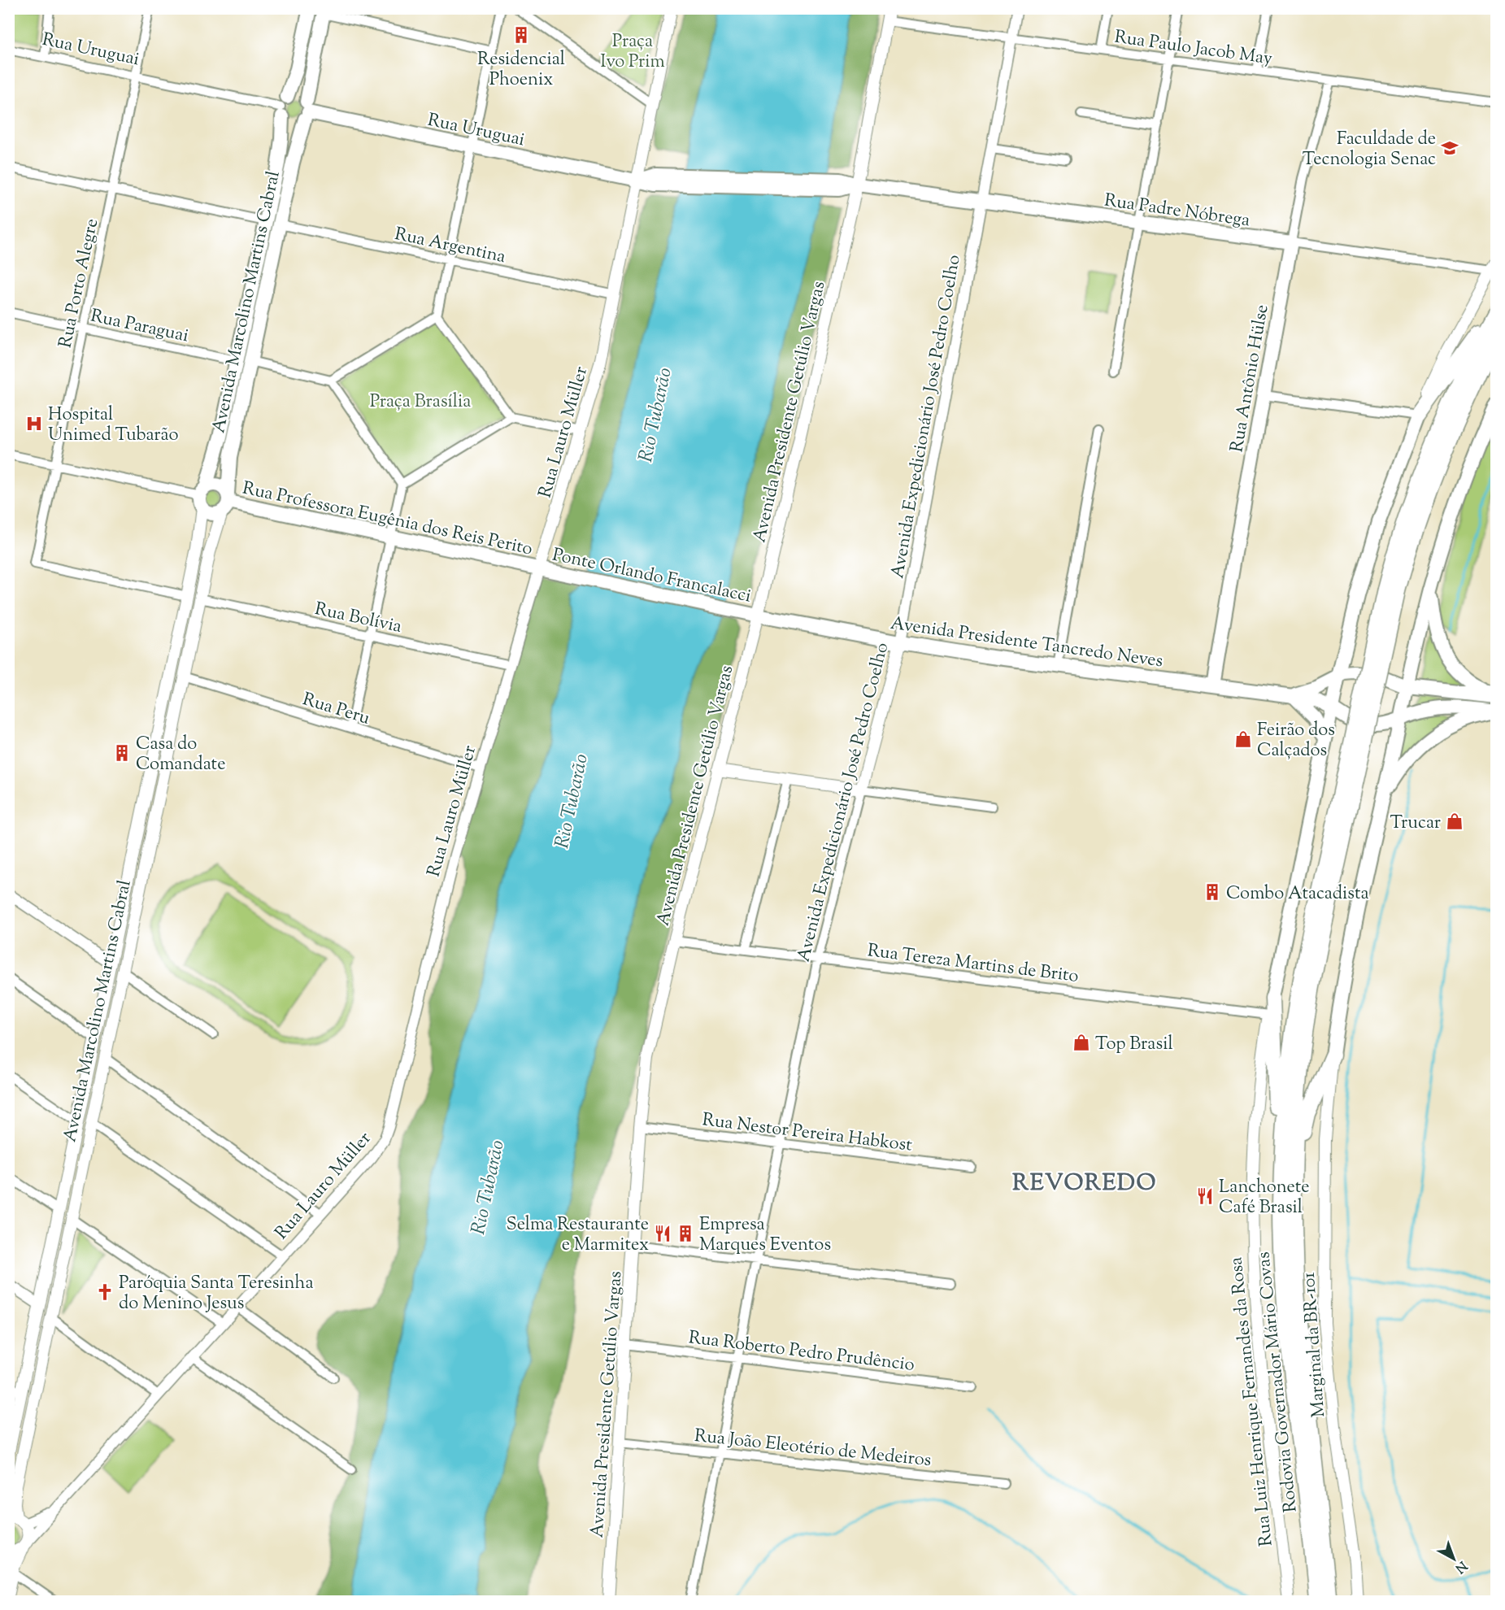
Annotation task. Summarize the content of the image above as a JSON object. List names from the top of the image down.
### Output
{
  "streets": {
    "highway": ["Rodovia Governador Mário Covas"],
    "main road": [
      "Rua Uruguai",
      "Rua Padre Nóbrega",
      "Avenida Marcolino Martins Cabral",
      "Rua Antônio Hülse",
      "Avenida Presidente Getúlio Vargas",
      "Avenida Expedicionário José Pedro Coelho",
      "Rua Lauro Müller",
      "Rua Professora Eugênia dos Reis Perito",
      "Ponte Orlando Francalacci",
      "Avenida Presidente Tancredo Neves",
      "Marginal da BR-101",
      "Rua Luiz Henrique Fernandes da Rosa"
    ],
    "street": [
      "Rua Paulo Jacob May",
      "Rua Argentina",
      "Rua Porto Alegre",
      "Rua Paraguai",
      "Rua Bolívia",
      "Rua Peru",
      "Rua Tereza Martins de Brito",
      "Rua Nestor Pereira Habkost",
      "Rua Roberto Pedro Prudêncio",
      "Rua João Eleotério de Medeiros"
    ]
  },
  "crossings": [
    ["Rua Paulo Jacob May", "Rua Antônio Hülse"],
    ["Rua Paulo Jacob May", "Avenida Presidente Getúlio Vargas"],
    ["Rua Paulo Jacob May", "Avenida Expedicionário José Pedro Coelho"],
    ["Rua Uruguai", "Rua Padre Nóbrega"],
    ["Rua Uruguai", "Rua Porto Alegre"],
    ["Rua Uruguai", "Avenida Marcolino Martins Cabral"],
    ["Rua Uruguai", "Rua Lauro Müller"],
    ["Rua Padre Nóbrega", "Rua Antônio Hülse"],
    ["Rua Padre Nóbrega", "Avenida Presidente Getúlio Vargas"],
    ["Rua Padre Nóbrega", "Avenida Expedicionário José Pedro Coelho"],
    ["Rua Argentina", "Avenida Marcolino Martins Cabral"],
    ["Rua Argentina", "Rua Lauro Müller"],
    ["Rua Porto Alegre", "Avenida Marcolino Martins Cabral"],
    ["Rua Porto Alegre", "Rua Paraguai"],
    ["Avenida Marcolino Martins Cabral", "Rua Paraguai"],
    ["Avenida Marcolino Martins Cabral", "Rua Lauro Müller"],
    ["Avenida Marcolino Martins Cabral", "Rua Professora Eugênia dos Reis Perito"],
    ["Avenida Marcolino Martins Cabral", "Rua Bolívia"],
    ["Avenida Marcolino Martins Cabral", "Rua Peru"],
    ["Rua Antônio Hülse", "Avenida Presidente Tancredo Neves"],
    ["Avenida Presidente Getúlio Vargas", "Ponte Orlando Francalacci"],
    ["Avenida Presidente Getúlio Vargas", "Avenida Presidente Tancredo Neves"],
    ["Avenida Presidente Getúlio Vargas", "Rua Tereza Martins de Brito"],
    ["Avenida Presidente Getúlio Vargas", "Rua Nestor Pereira Habkost"],
    ["Avenida Presidente Getúlio Vargas", "Rua Roberto Pedro Prudêncio"],
    ["Avenida Presidente Getúlio Vargas", "Rua João Eleotério de Medeiros"],
    ["Avenida Expedicionário José Pedro Coelho", "Avenida Presidente Tancredo Neves"],
    ["Avenida Expedicionário José Pedro Coelho", "Rua Tereza Martins de Brito"],
    ["Avenida Expedicionário José Pedro Coelho", "Rua Nestor Pereira Habkost"],
    ["Avenida Expedicionário José Pedro Coelho", "Rua Roberto Pedro Prudêncio"],
    ["Avenida Expedicionário José Pedro Coelho", "Rua João Eleotério de Medeiros"],
    ["Rua Lauro Müller", "Rua Professora Eugênia dos Reis Perito"],
    ["Rua Lauro Müller", "Ponte Orlando Francalacci"],
    ["Rua Lauro Müller", "Rua Bolívia"],
    ["Rua Lauro Müller", "Rua Peru"],
    ["Rua Professora Eugênia dos Reis Perito", "Ponte Orlando Francalacci"],
    ["Ponte Orlando Francalacci", "Avenida Presidente Tancredo Neves"],
    ["Avenida Presidente Tancredo Neves", "Rua Luiz Henrique Fernandes da Rosa"],
    ["Rua Tereza Martins de Brito", "Rua Luiz Henrique Fernandes da Rosa"]
  ],
  "districts": ["REVOREDO"],
  "water": ["Rio Tubarão"],
  "parks": ["Praça Ivo Prim", "Praça Brasília"],
  "places": {
    "building": [
      "Residencial Phoenix",
      "Casa do Comandate",
      "Combo Atacadista",
      "Empresa Marques Eventos"
    ],
    "school or university": ["Faculdade de Tecnologia Senac"],
    "hospital": ["Hospital Unimed Tubarão"],
    "shop": ["Feirão dos Calçados", "Trucar", "Top Brasil"],
    "restaurant": ["Lanchonete Café Brasil", "Selma Restaurante e Marmitex"],
    "church": ["Paróquia Santa Teresinha do Menino Jesus"]
  },
  "north": "bottom right"
}
